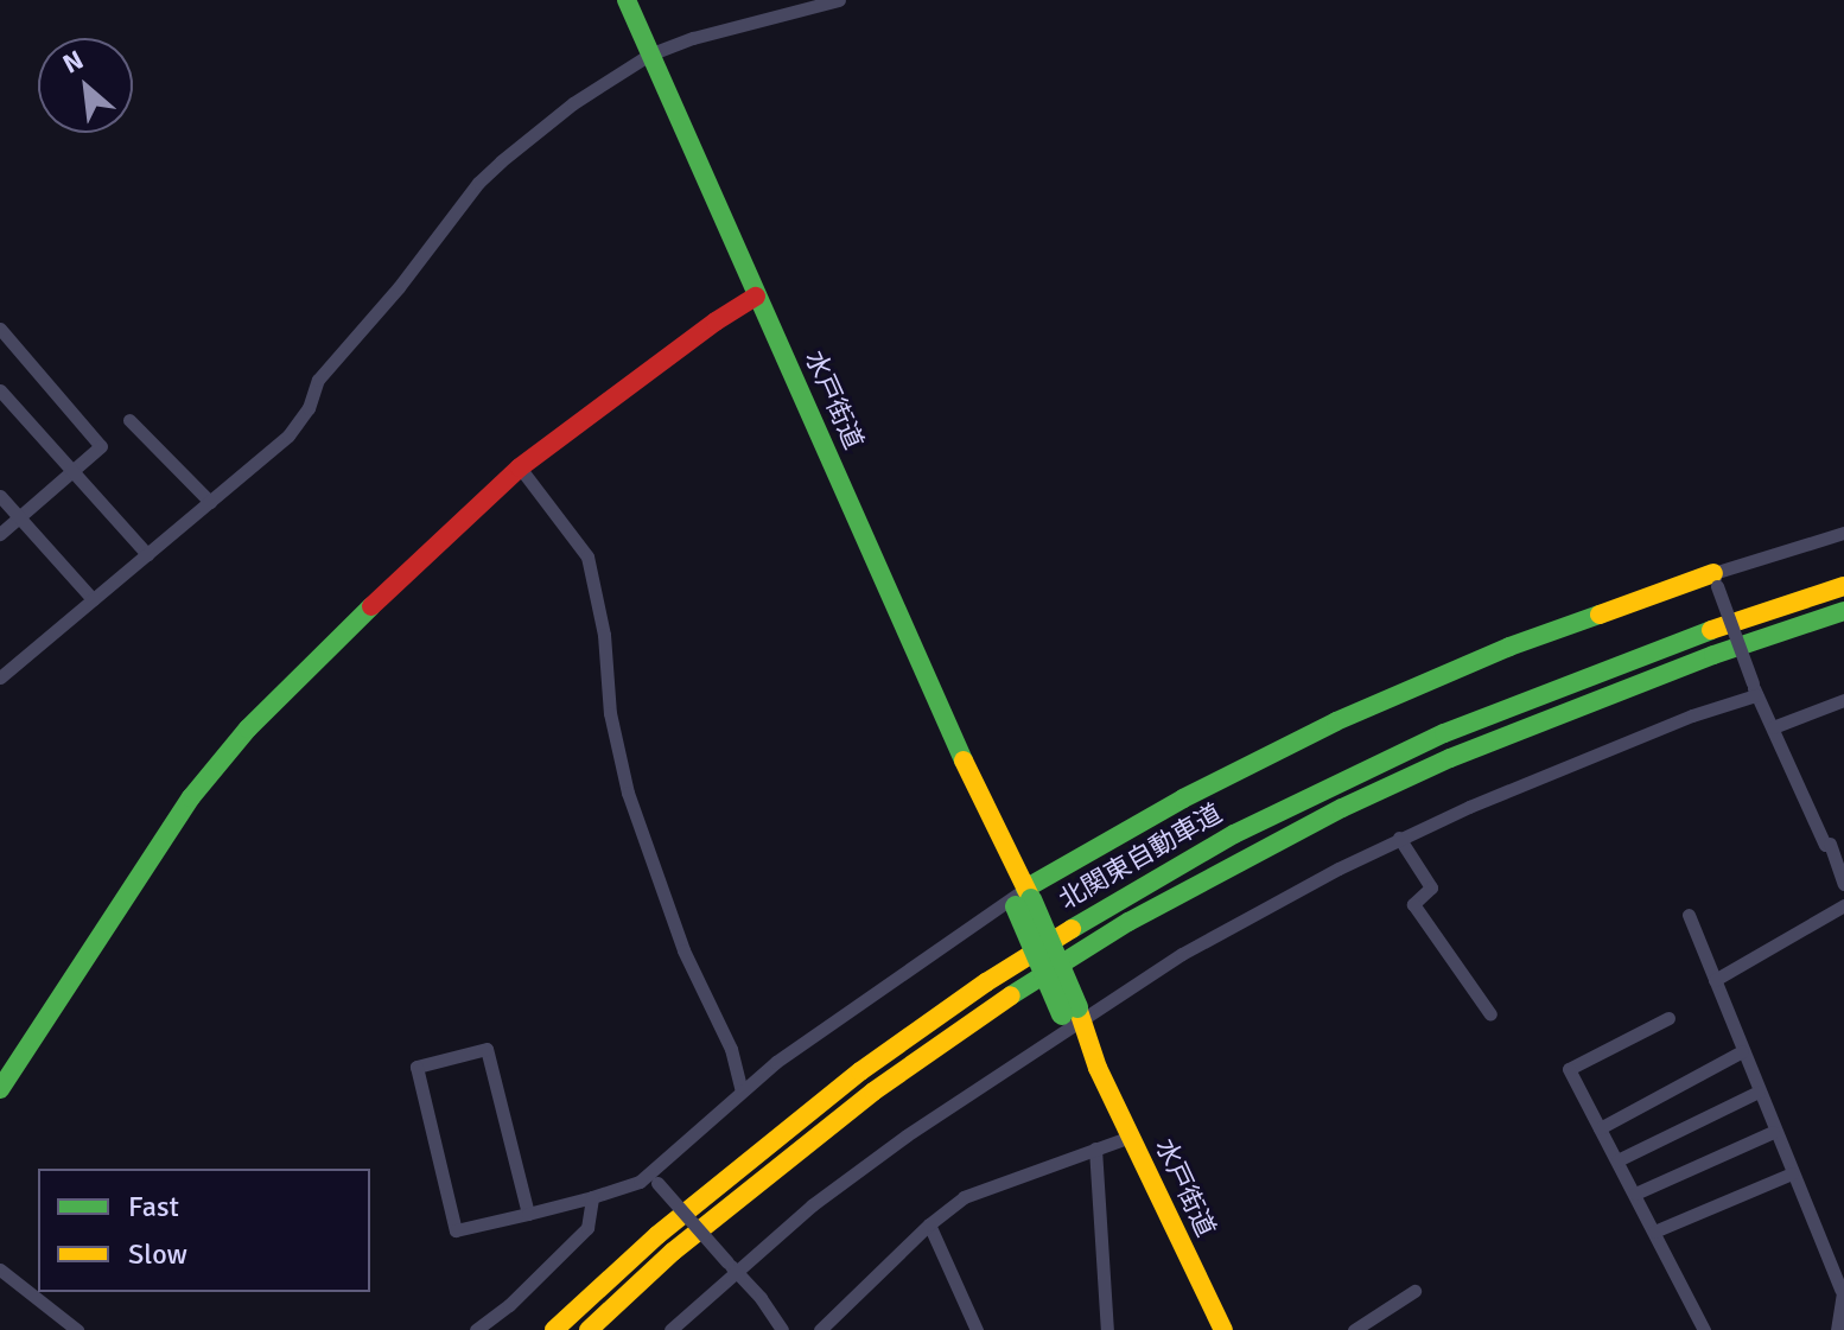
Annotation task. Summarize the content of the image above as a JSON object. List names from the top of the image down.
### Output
{
  "streets": {
    "main road": ["水戸街道", "北関東自動車道"]
  },
  "legend": ["Fast", "Slow"],
  "north": "top left"
}
